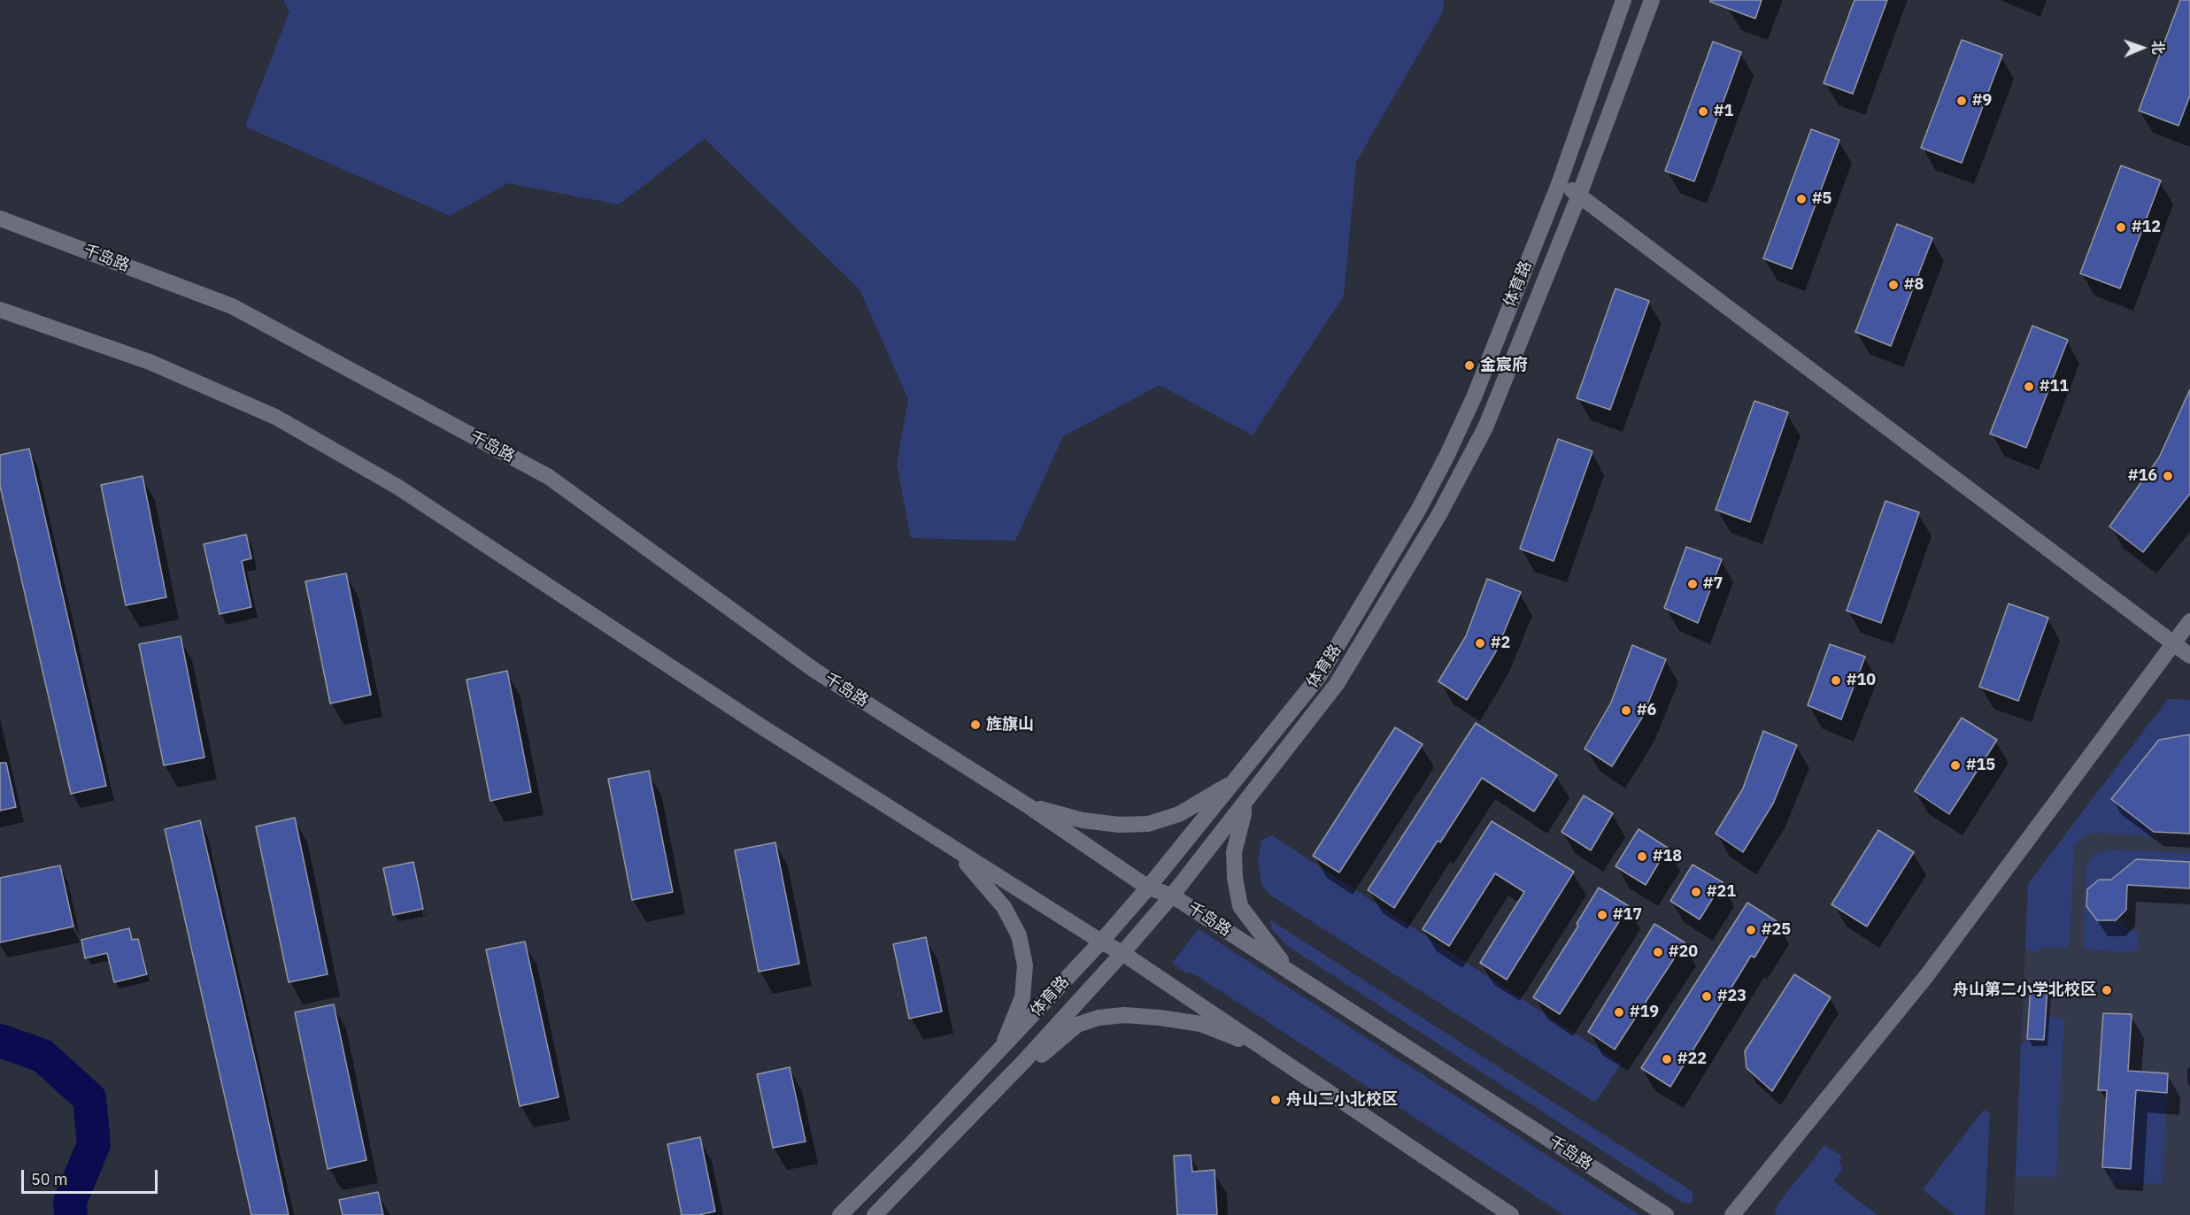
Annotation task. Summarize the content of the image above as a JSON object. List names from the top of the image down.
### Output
{
  "streets": {
    "street": ["千岛路", "体育路"]
  },
  "crossings": [
    ["千岛路", "体育路"]
  ],
  "places": [
    "#9",
    "#1",
    "#5",
    "#12",
    "#8",
    "金宸府",
    "#11",
    "#16",
    "#7",
    "#2",
    "#10",
    "#6",
    "旌旗山",
    "#15",
    "#18",
    "#21",
    "#17",
    "#25",
    "#20",
    "舟山第二小学北校区",
    "#23",
    "#19",
    "#22",
    "舟山二小北校区"
  ],
  "scale_bar": "50 m",
  "north": "right"
}
